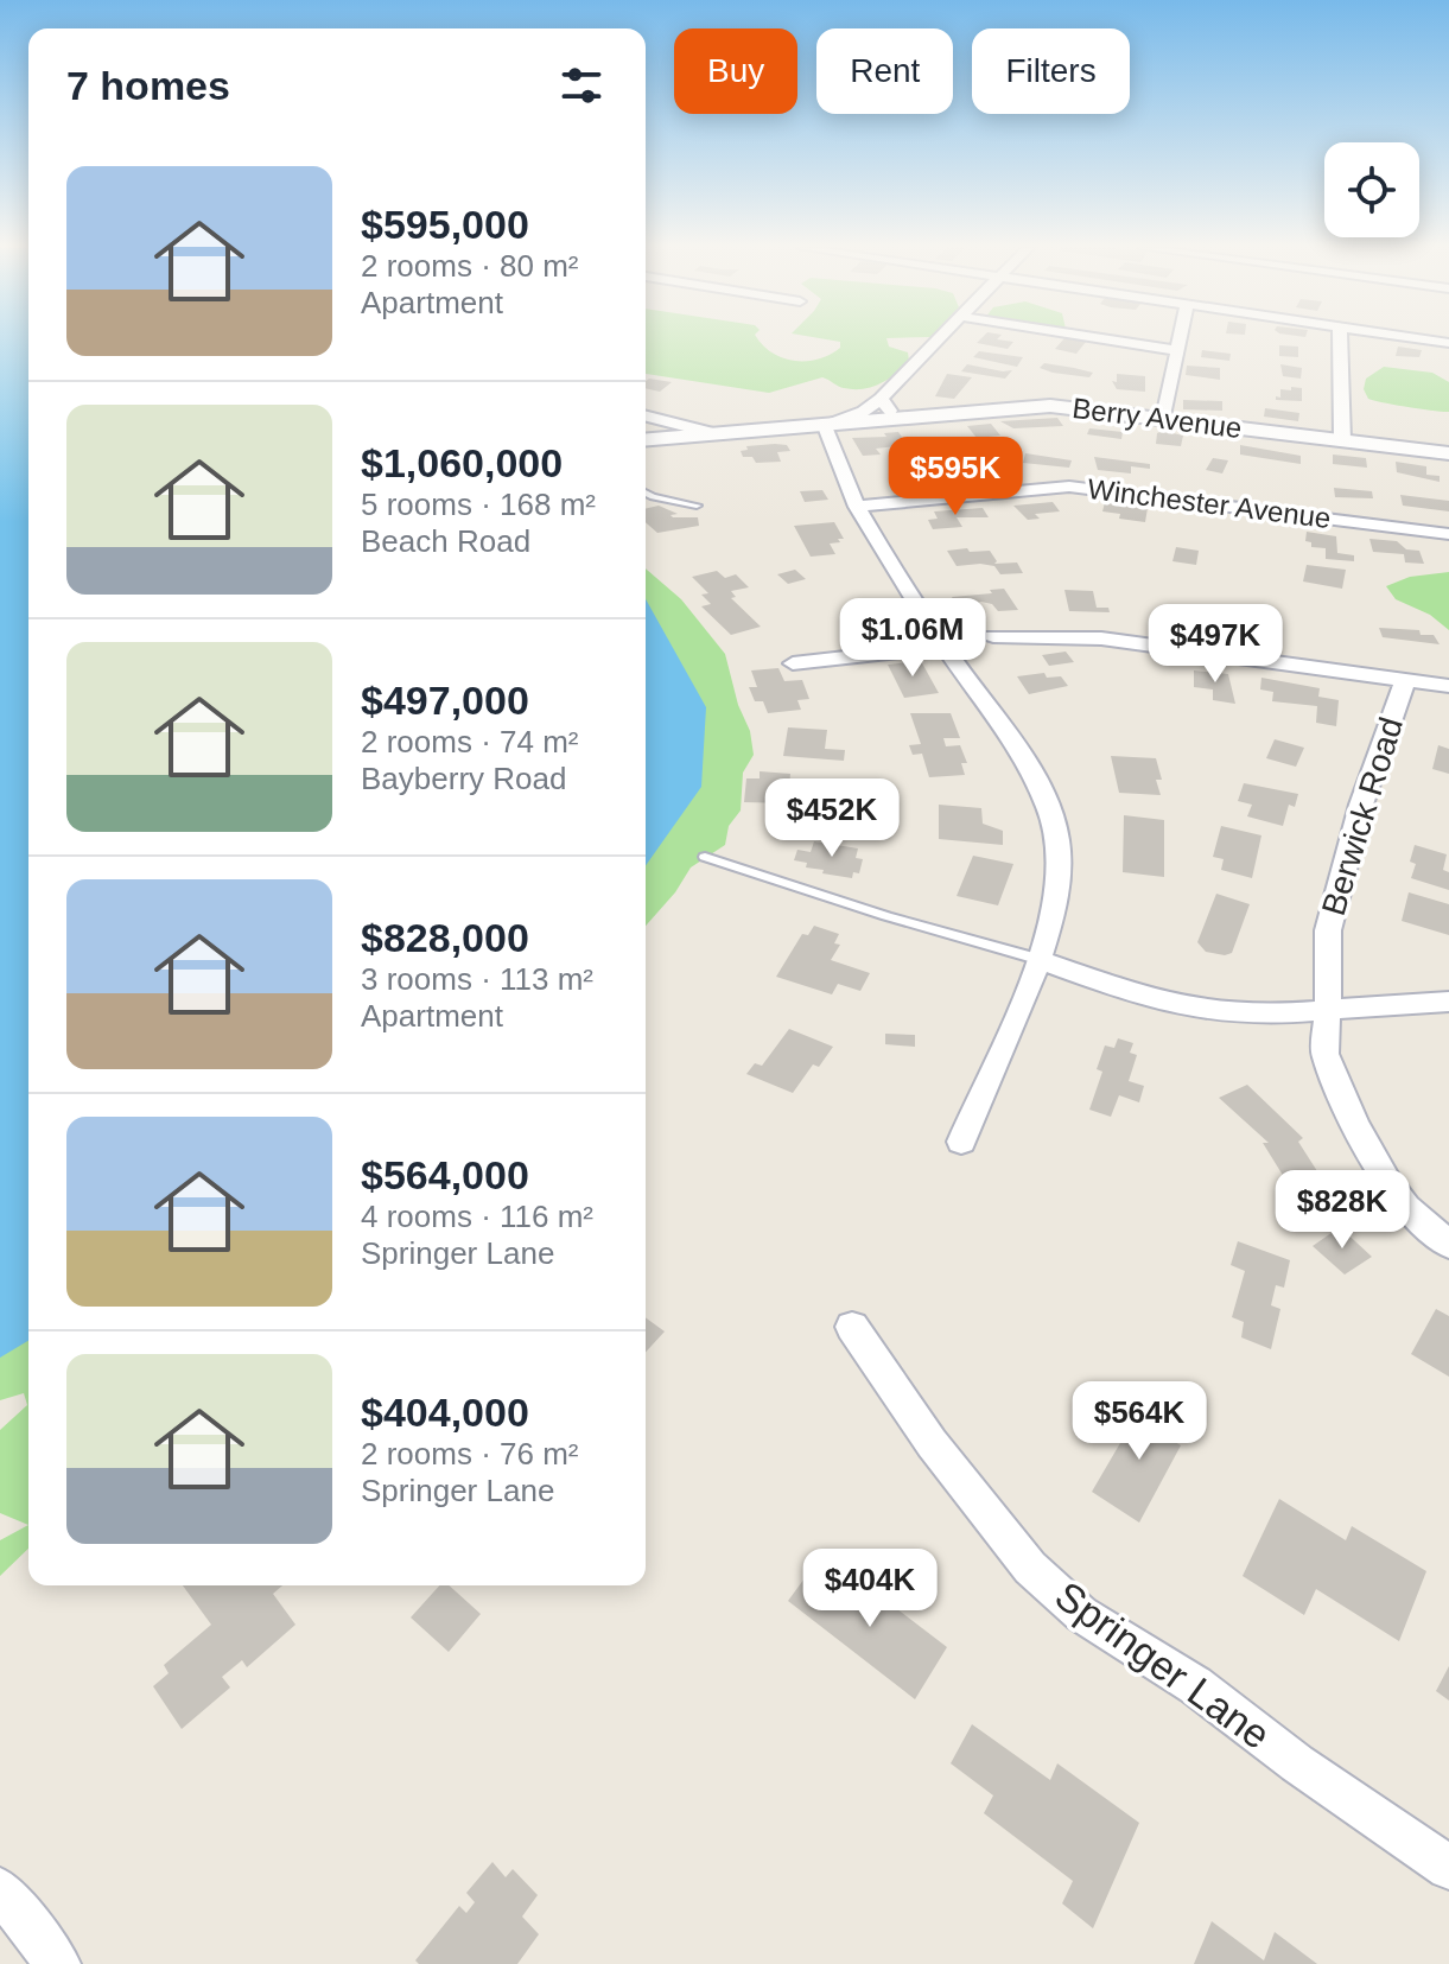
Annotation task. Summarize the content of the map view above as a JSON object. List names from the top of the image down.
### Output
{
  "streets": {
    "street": [
      "Berry Avenue",
      "Winchester Avenue",
      "Berwick Road",
      "Springer Lane"
    ]
  },
  "page": {
    "chip": ["Buy", "Rent", "Filters"],
    "heading": "7 homes",
    "list": [
      {
        "name": "$595,000",
        "note": "2 rooms · 80 m² · Apartment"
      },
      {
        "name": "$1,060,000",
        "note": "5 rooms · 168 m² · Beach Road"
      },
      {
        "name": "$497,000",
        "note": "2 rooms · 74 m² · Bayberry Road"
      },
      {
        "name": "$828,000",
        "note": "3 rooms · 113 m² · Apartment"
      },
      {
        "name": "$564,000",
        "note": "4 rooms · 116 m² · Springer Lane"
      },
      {
        "name": "$404,000",
        "note": "2 rooms · 76 m² · Springer Lane"
      }
    ],
    "price": [
      "$595K",
      "$1.06M",
      "$497K",
      "$452K",
      "$828K",
      "$564K",
      "$404K"
    ]
  }
}
